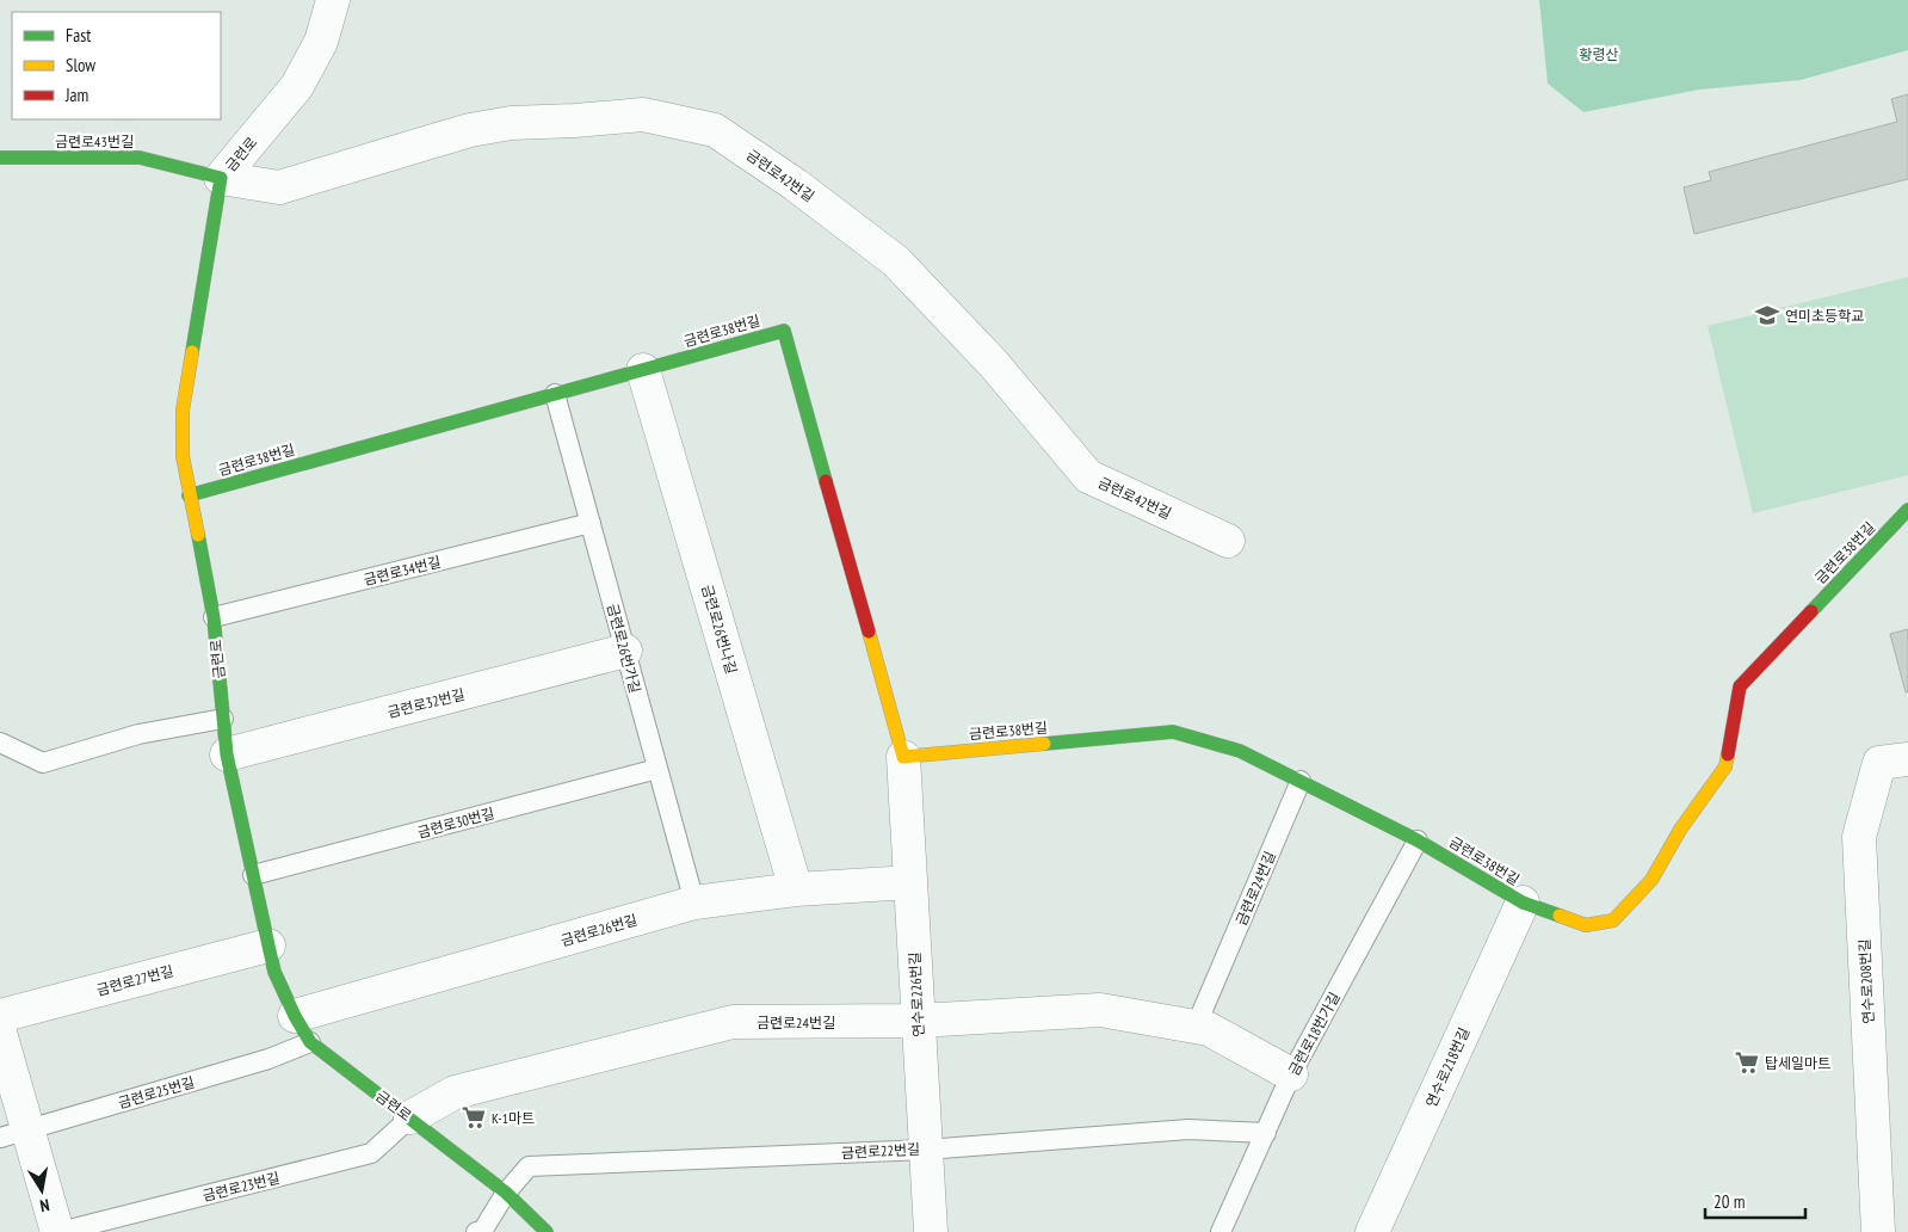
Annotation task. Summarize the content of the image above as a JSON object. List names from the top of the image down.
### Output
{
  "streets": {
    "street": [
      "금련로43번길",
      "금련로",
      "금련로42번길",
      "금련로38번길",
      "금련로26번나길",
      "금련로32번길",
      "금련로24번길",
      "금련로26번길",
      "금련로27번길",
      "연수로208번길",
      "연수로226번길",
      "연수로218번길"
    ],
    "lane": [
      "금련로34번길",
      "금련로26번가길",
      "금련로30번길",
      "금련로18번가길",
      "금련로25번길",
      "금련로22번길",
      "금련로23번길"
    ]
  },
  "crossings": [
    ["금련로43번길", "금련로"],
    ["금련로43번길", "금련로42번길"],
    ["금련로", "금련로42번길"],
    ["금련로", "금련로38번길"],
    ["금련로", "금련로34번길"],
    ["금련로", "금련로32번길"],
    ["금련로", "금련로30번길"],
    ["금련로", "금련로24번길"],
    ["금련로", "금련로26번길"],
    ["금련로", "금련로27번길"],
    ["금련로", "금련로25번길"],
    ["금련로", "금련로22번길"],
    ["금련로", "금련로23번길"],
    ["금련로38번길", "금련로26번나길"],
    ["금련로38번길", "금련로26번가길"],
    ["금련로38번길", "금련로24번길"],
    ["금련로38번길", "연수로226번길"],
    ["금련로38번길", "금련로18번가길"],
    ["금련로38번길", "연수로218번길"],
    ["금련로34번길", "금련로26번가길"],
    ["금련로26번나길", "금련로26번길"],
    ["금련로26번가길", "금련로32번길"],
    ["금련로26번가길", "금련로30번길"],
    ["금련로26번가길", "금련로26번길"],
    ["금련로24번길", "연수로226번길"],
    ["금련로24번길", "금련로18번가길"],
    ["금련로24번길", "금련로23번길"],
    ["금련로26번길", "연수로226번길"],
    ["금련로26번길", "금련로25번길"],
    ["연수로226번길", "금련로22번길"],
    ["금련로18번가길", "금련로22번길"]
  ],
  "parks": ["황령산"],
  "places": {
    "school or university": ["연미초등학교"],
    "supermarket": ["탑세일마트", "K-1마트"]
  },
  "legend": ["Fast", "Slow", "Jam"],
  "scale_bar": "20 m",
  "north": "bottom"
}
